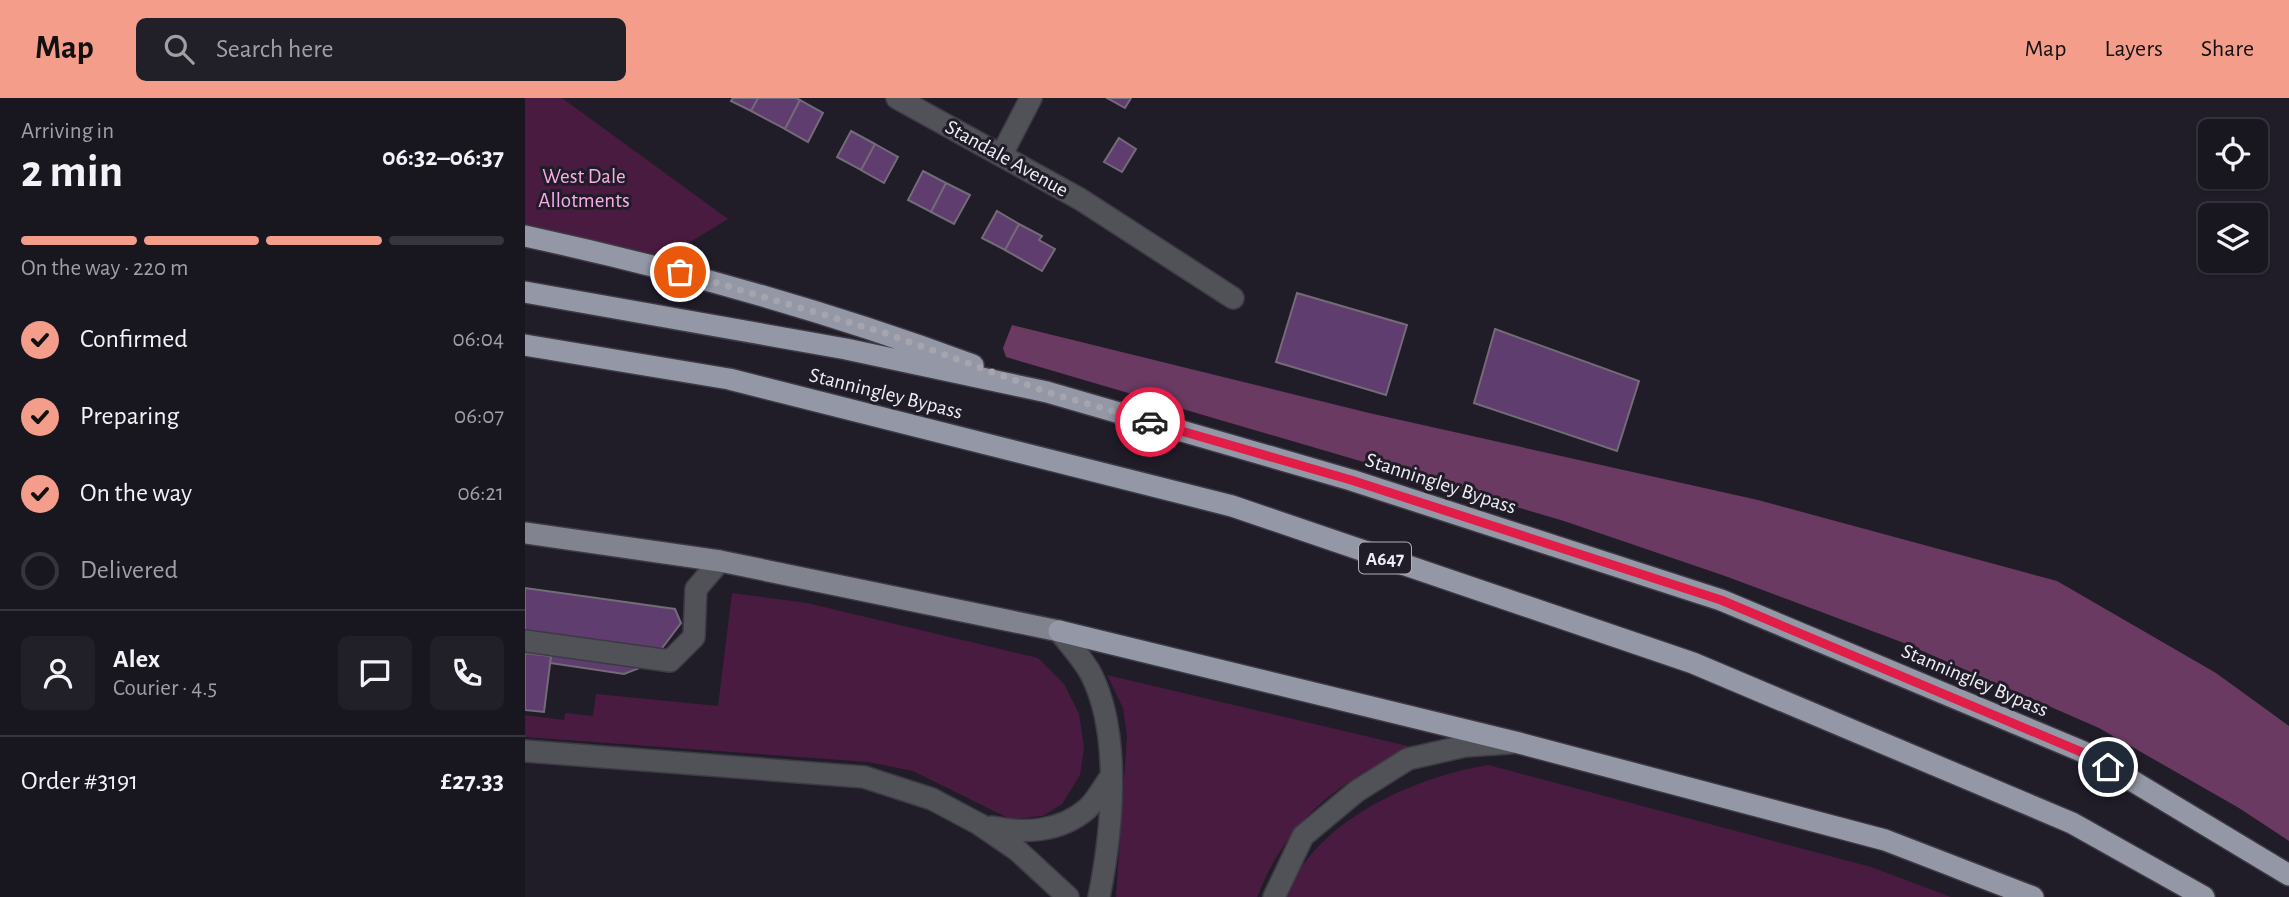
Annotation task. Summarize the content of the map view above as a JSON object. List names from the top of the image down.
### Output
{
  "streets": {
    "highway": ["Stanningley Bypass", "A647"],
    "street": ["Standale Avenue"]
  },
  "parks": ["West Dale Allotments"],
  "page": {
    "header": "Map",
    "search": "Search here",
    "nav": ["Map", "Layers", "Share"],
    "heading": ["2 min", "Arriving in", "06:32–06:37"],
    "panel": [
      "Alex",
      "Courier · 4.5",
      "Order #3191",
      "£27.33"
    ],
    "bar": "On the way · 220 m",
    "list": [
      ["Confirmed", "06:04"],
      ["Preparing", "06:07"],
      ["On the way", "06:21"],
      "Delivered"
    ]
  }
}
